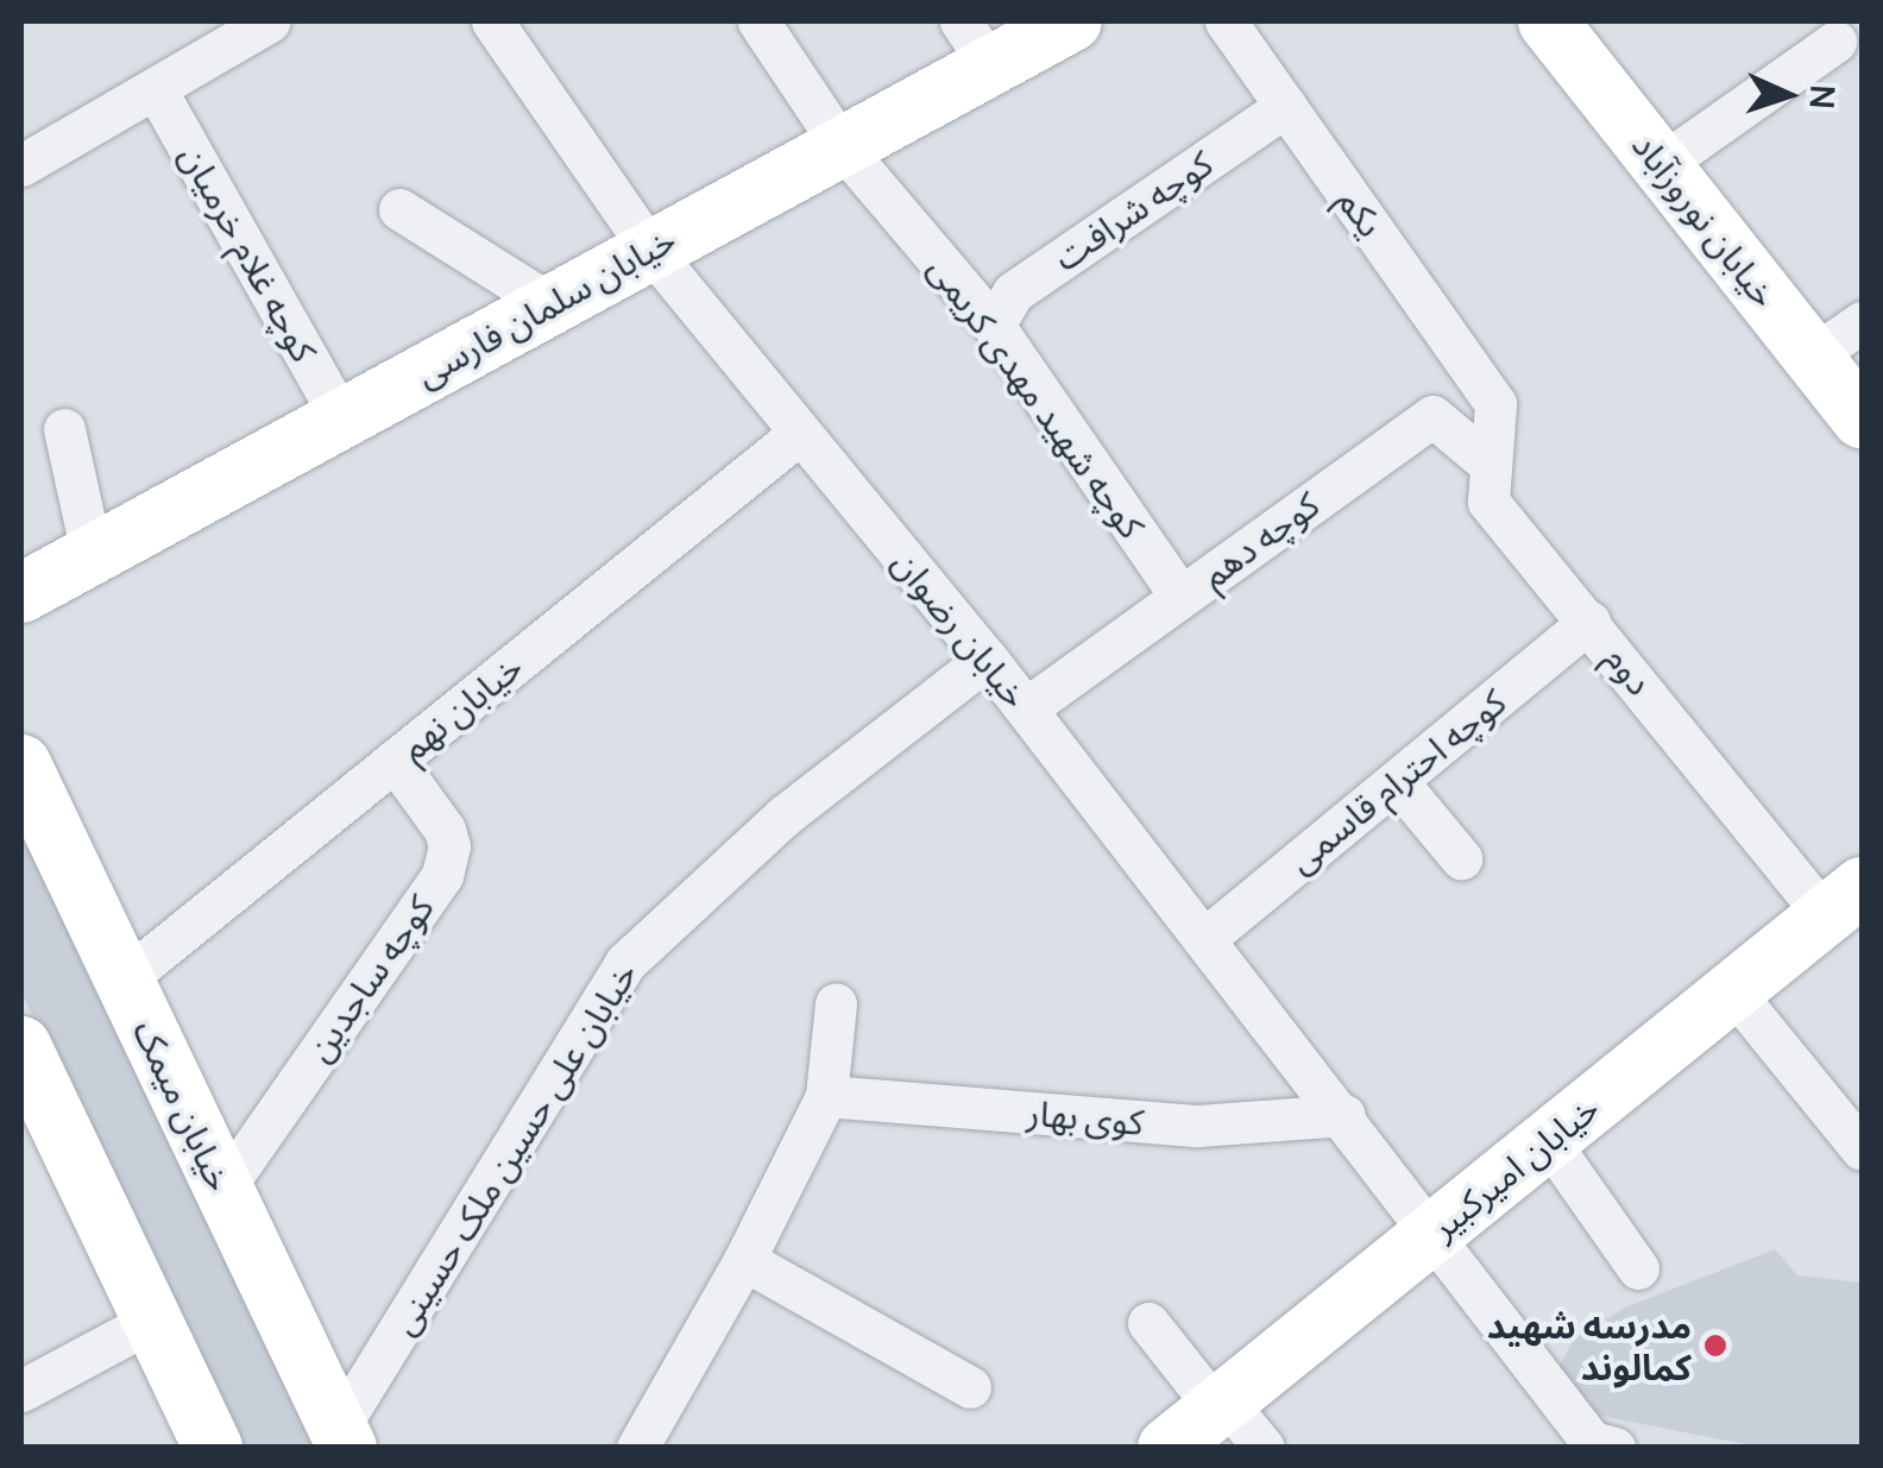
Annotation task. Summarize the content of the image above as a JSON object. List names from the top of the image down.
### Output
{
  "streets": {
    "street": [
      "کوچه شرافت",
      "یکم",
      "خیابان نوروزآباد",
      "کوچه غلام خرمیان",
      "خیابان سلمان فارسی",
      "کوچه شهید مهدی کریمی",
      "کوچه دهم",
      "خیابان رضوان",
      "دوم",
      "خیابان نهم",
      "کوچه احترام قاسمی",
      "کوچه ساجدین",
      "خیابان میمک",
      "کوی بهار",
      "خیابان علی حسین ملک حسینی",
      "خیابان امیرکبیر"
    ]
  },
  "crossings": [
    ["کوچه شرافت", "یکم"],
    ["کوچه شرافت", "کوچه شهید مهدی کریمی"],
    ["یکم", "دوم"],
    ["کوچه غلام خرمیان", "خیابان سلمان فارسی"],
    ["خیابان سلمان فارسی", "کوچه شهید مهدی کریمی"],
    ["خیابان سلمان فارسی", "خیابان رضوان"],
    ["کوچه شهید مهدی کریمی", "کوچه دهم"],
    ["کوچه دهم", "خیابان رضوان"],
    ["کوچه دهم", "دوم"],
    ["خیابان رضوان", "خیابان نهم"],
    ["خیابان رضوان", "کوچه احترام قاسمی"],
    ["خیابان رضوان", "کوی بهار"],
    ["خیابان رضوان", "خیابان علی حسین ملک حسینی"],
    ["خیابان رضوان", "خیابان امیرکبیر"],
    ["دوم", "کوچه احترام قاسمی"],
    ["دوم", "خیابان امیرکبیر"],
    ["خیابان نهم", "کوچه ساجدین"],
    ["خیابان نهم", "خیابان میمک"],
    ["کوچه ساجدین", "خیابان میمک"],
    ["خیابان میمک", "خیابان علی حسین ملک حسینی"]
  ],
  "places": ["مدرسه شهید کمالوند"],
  "north": "right"
}
